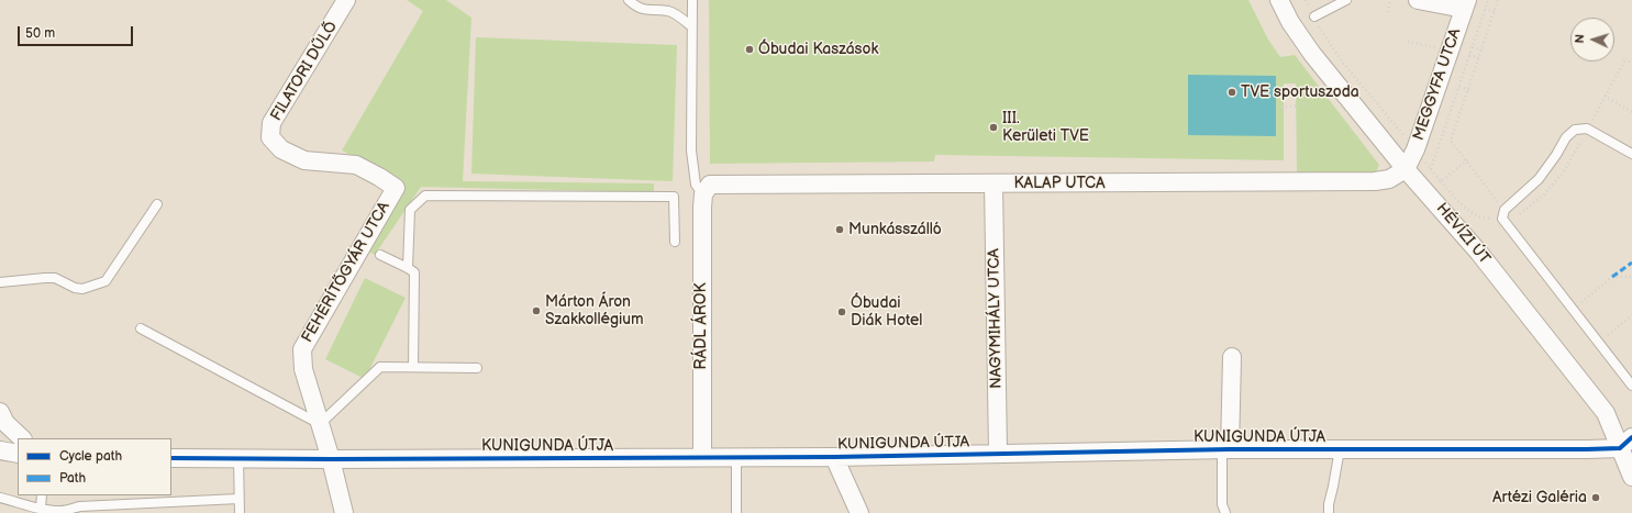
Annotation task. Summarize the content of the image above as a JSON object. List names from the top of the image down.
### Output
{
  "streets": {
    "street": [
      "FILATORI DŰLŐ",
      "MEGGYFA UTCA",
      "KALAP UTCA",
      "HÉVÍZI ÚT",
      "FEHÉRÍTŐGYÁR UTCA",
      "NAGYMIHÁLY UTCA",
      "RÁDL ÁROK",
      "KUNIGUNDA ÚTJA"
    ]
  },
  "crossings": [
    ["FILATORI DŰLŐ", "FEHÉRÍTŐGYÁR UTCA"],
    ["MEGGYFA UTCA", "KALAP UTCA"],
    ["MEGGYFA UTCA", "HÉVÍZI ÚT"],
    ["KALAP UTCA", "HÉVÍZI ÚT"],
    ["KALAP UTCA", "NAGYMIHÁLY UTCA"],
    ["KALAP UTCA", "RÁDL ÁROK"],
    ["HÉVÍZI ÚT", "KUNIGUNDA ÚTJA"],
    ["FEHÉRÍTŐGYÁR UTCA", "KUNIGUNDA ÚTJA"],
    ["NAGYMIHÁLY UTCA", "KUNIGUNDA ÚTJA"],
    ["RÁDL ÁROK", "KUNIGUNDA ÚTJA"]
  ],
  "places": [
    "Óbudai Kaszások",
    "TVE sportuszoda",
    "III. Kerületi TVE",
    "Munkásszálló",
    "Márton Áron Szakkollégium",
    "Óbudai Diák Hotel",
    "Artézi Galéria"
  ],
  "legend": ["Cycle path", "Path"],
  "scale_bar": "50 m",
  "north": "left"
}
